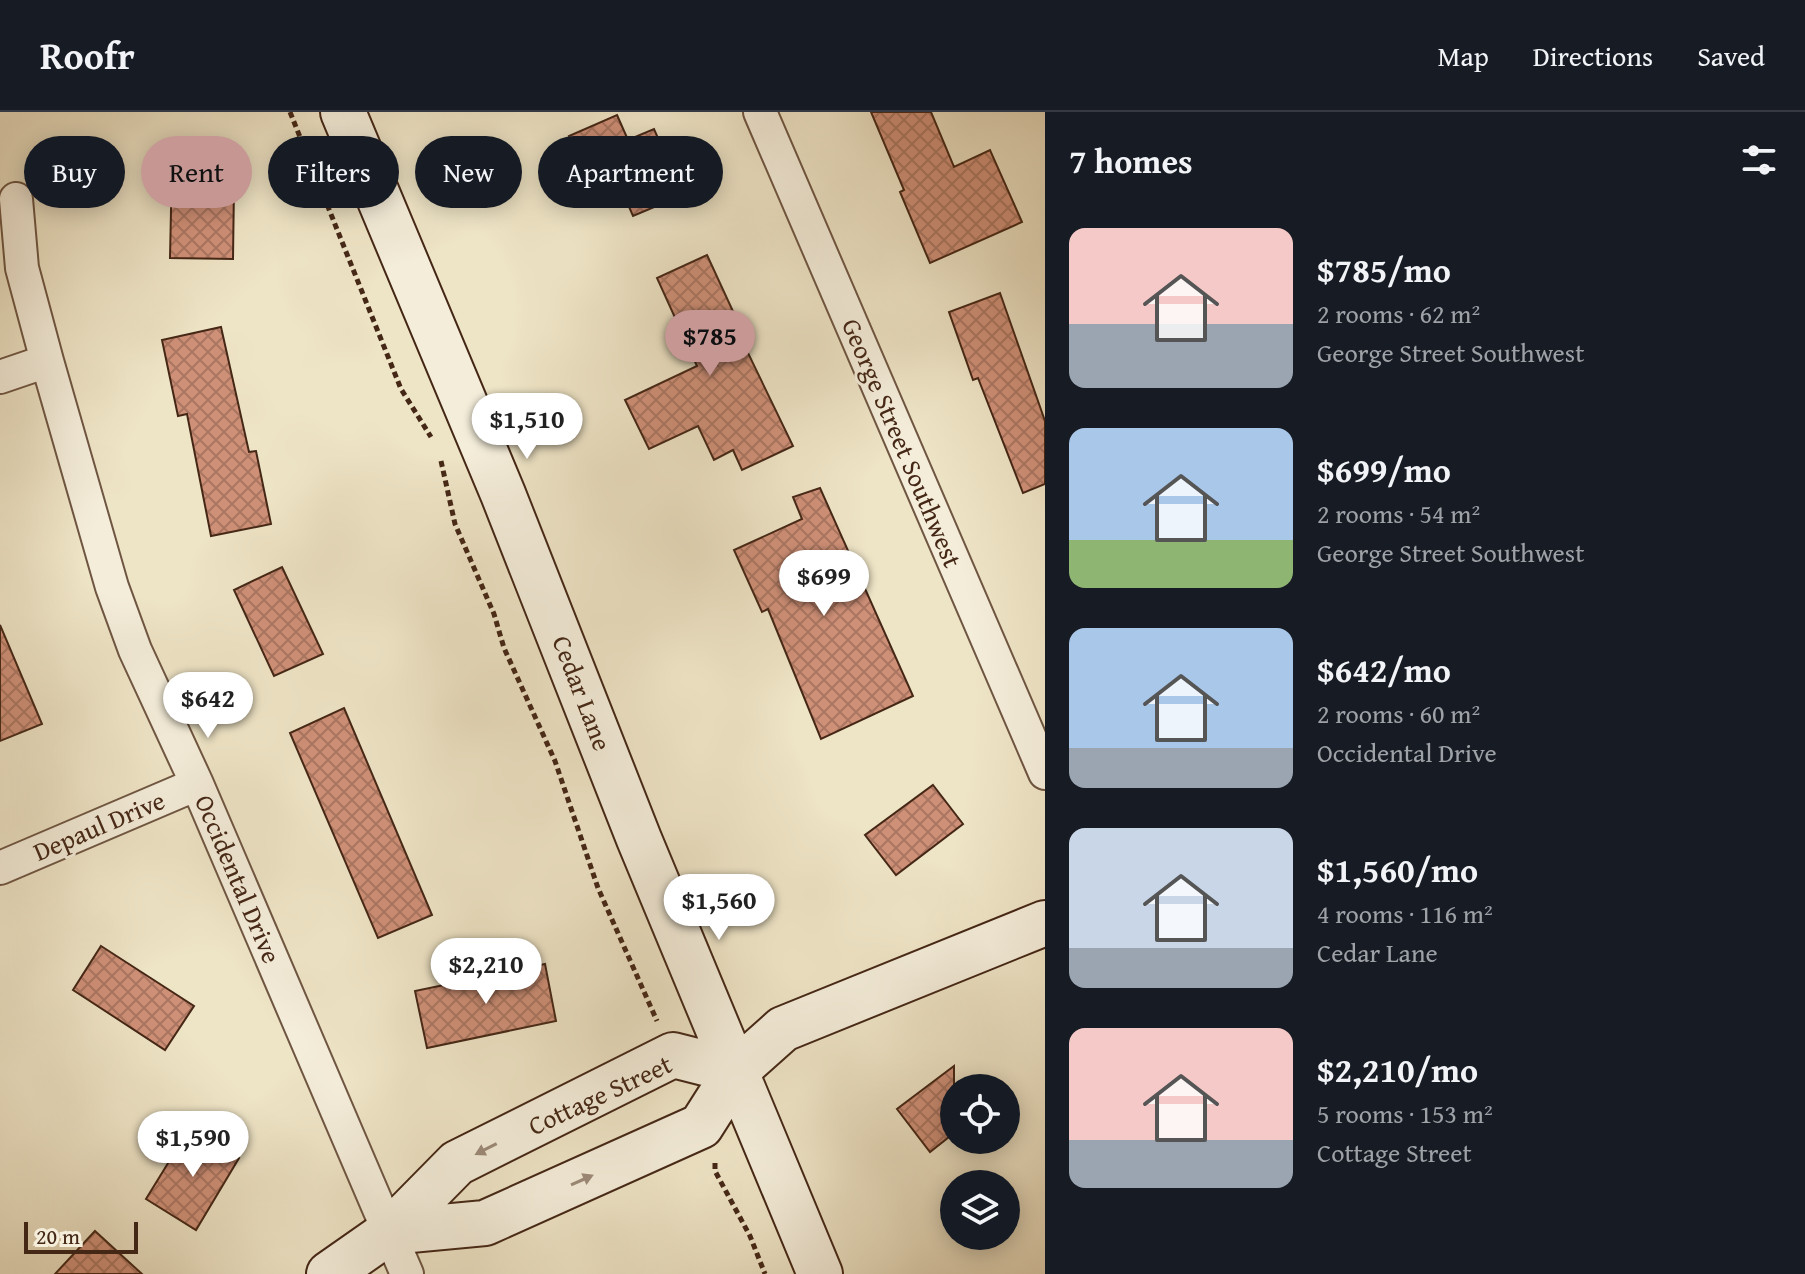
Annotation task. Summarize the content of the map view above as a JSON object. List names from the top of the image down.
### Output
{
  "streets": {
    "main road": ["Cedar Lane", "Cottage Street"],
    "street": ["George Street Southwest", "Depaul Drive", "Occidental Drive"]
  },
  "crossings": [
    ["Cedar Lane", "Cottage Street"],
    ["Depaul Drive", "Occidental Drive"],
    ["Occidental Drive", "Cottage Street"]
  ],
  "scale_bar": "20 m",
  "page": {
    "header": "Roofr",
    "nav": ["Map", "Directions", "Saved"],
    "heading": "7 homes",
    "chip": [
      "Buy",
      "Rent",
      "Filters",
      "New",
      "Apartment"
    ],
    "list": [
      {
        "name": "$785/mo",
        "note": "2 rooms · 62 m² · George Street Southwest"
      },
      {
        "name": "$699/mo",
        "note": "2 rooms · 54 m² · George Street Southwest"
      },
      {
        "name": "$642/mo",
        "note": "2 rooms · 60 m² · Occidental Drive"
      },
      {
        "name": "$1,560/mo",
        "note": "4 rooms · 116 m² · Cedar Lane"
      },
      {
        "name": "$2,210/mo",
        "note": "5 rooms · 153 m² · Cottage Street"
      }
    ],
    "price": [
      "$785",
      "$1,510",
      "$699",
      "$642",
      "$1,560",
      "$2,210",
      "$1,590"
    ],
    "scale": "20 m"
  }
}
